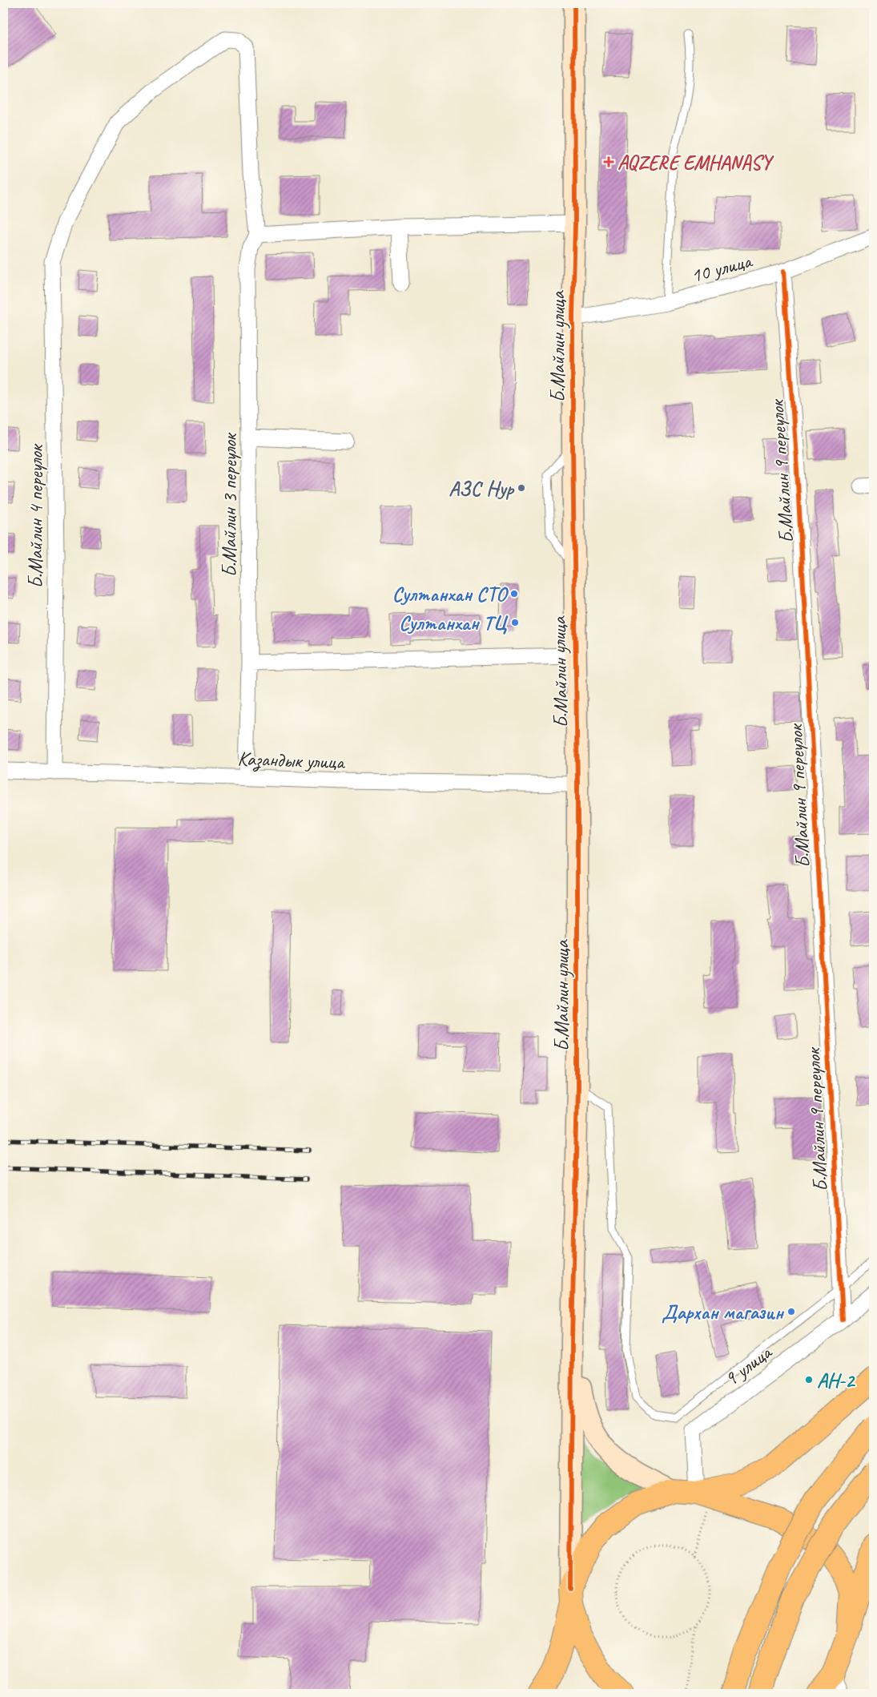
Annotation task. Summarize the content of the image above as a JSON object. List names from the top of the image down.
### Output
{
  "streets": {
    "street": [
      "10 улица",
      "Б.Майлин улица",
      "Б.Майлин 9 переулок",
      "Б.Майлин 3 переулок",
      "Б.Майлин 4 переулок",
      "Казандык улица",
      "9 улица"
    ]
  },
  "crossings": [
    ["10 улица", "Б.Майлин улица"],
    ["10 улица", "Б.Майлин 9 переулок"],
    ["Б.Майлин улица", "Казандык улица"],
    ["Б.Майлин 9 переулок", "9 улица"],
    ["Б.Майлин 3 переулок", "Б.Майлин 4 переулок"],
    ["Б.Майлин 3 переулок", "Казандык улица"],
    ["Б.Майлин 4 переулок", "Казандык улица"]
  ],
  "places": {
    "health": ["AQZERE EMHANASY"],
    "other": [
      "АЗС Нур",
      "Султанхан СТО",
      "Султанхан ТЦ",
      "Дархан магазин",
      "АН-2"
    ]
  }
}
